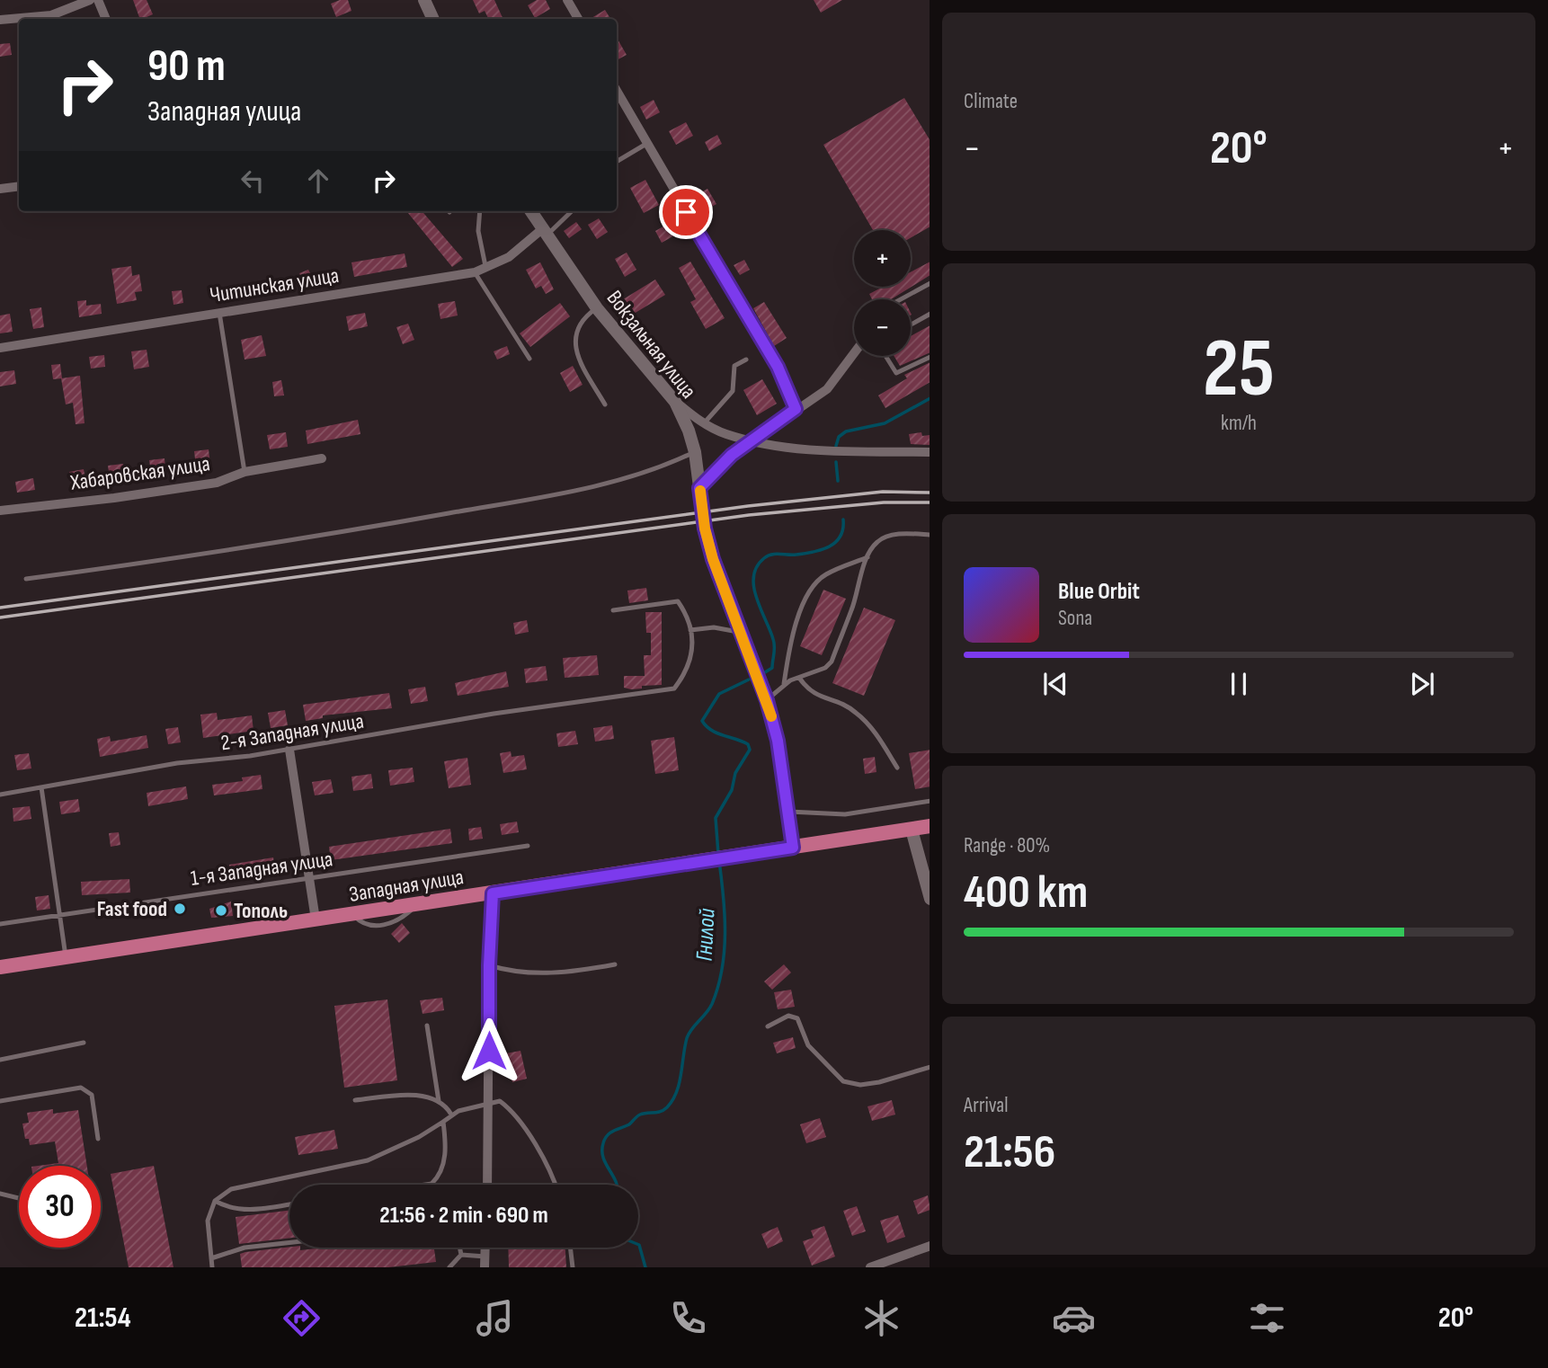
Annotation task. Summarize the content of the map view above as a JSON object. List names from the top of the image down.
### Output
{
  "streets": {
    "main road": ["Вокзальная улица", "Западная улица"],
    "street": ["Читинская улица", "Хабаровская улица"],
    "lane": ["2-я Западная улица", "1-я Западная улица"]
  },
  "crossings": [
    ["Читинская улица", "Вокзальная улица"],
    ["Вокзальная улица", "Западная улица"]
  ],
  "water": ["Гнилой"],
  "places": ["Fast food", "Тополь"],
  "page": {
    "tile": [
      "Climate",
      ["25", "km/h"],
      ["Range · 80%", "400 km"],
      ["Arrival", "21:56"]
    ],
    "turn": ["90 m", "Западная улица"],
    "heat": ["−", "20°", "+"],
    "map_buttons": ["+", "−"],
    "song": ["Blue Orbit", "Sona"],
    "limit": "30",
    "trip": "21:56 · 2 min · 690 m",
    "tabs": ["21:54", "20°"]
  }
}
